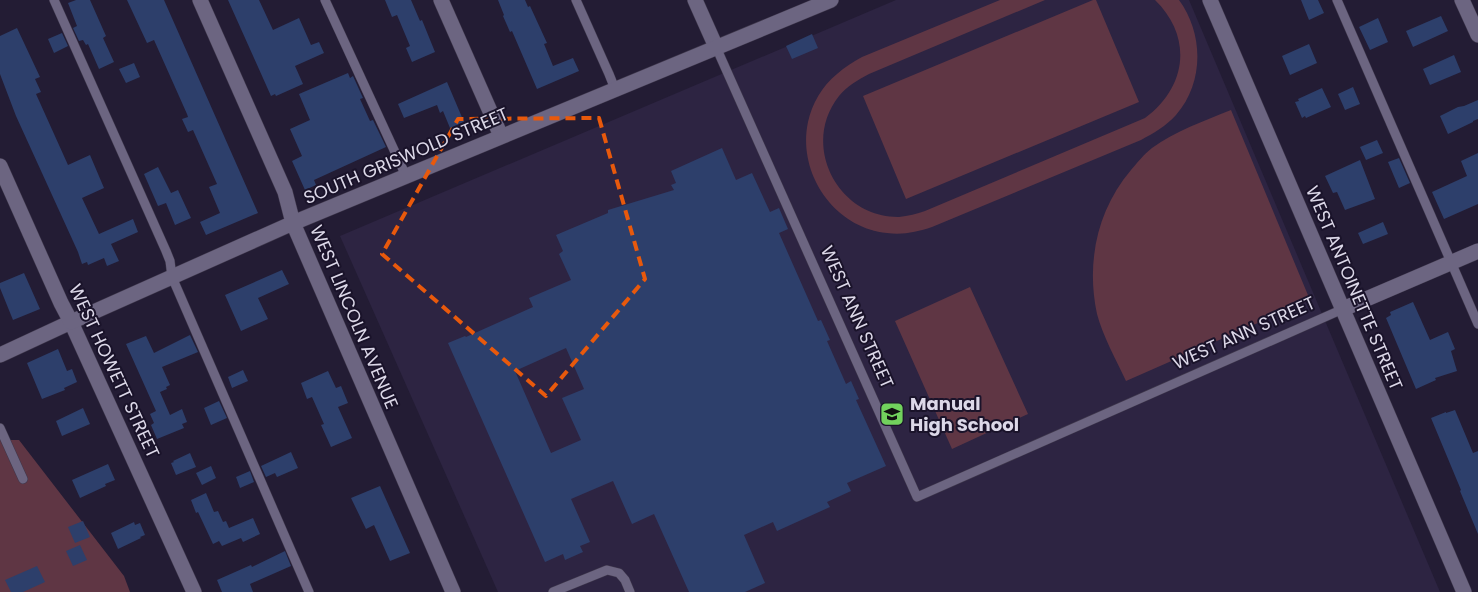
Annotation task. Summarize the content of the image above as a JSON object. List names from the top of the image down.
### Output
{
  "streets": {
    "street": [
      "SOUTH GRISWOLD STREET",
      "WEST ANTOINETTE STREET",
      "WEST LINCOLN AVENUE",
      "WEST ANN STREET",
      "WEST HOWETT STREET"
    ]
  },
  "crossings": [
    ["SOUTH GRISWOLD STREET", "WEST LINCOLN AVENUE"],
    ["SOUTH GRISWOLD STREET", "WEST ANN STREET"],
    ["SOUTH GRISWOLD STREET", "WEST HOWETT STREET"],
    ["WEST ANTOINETTE STREET", "WEST ANN STREET"]
  ],
  "places": {
    "school or university": ["Manual High School"]
  }
}
